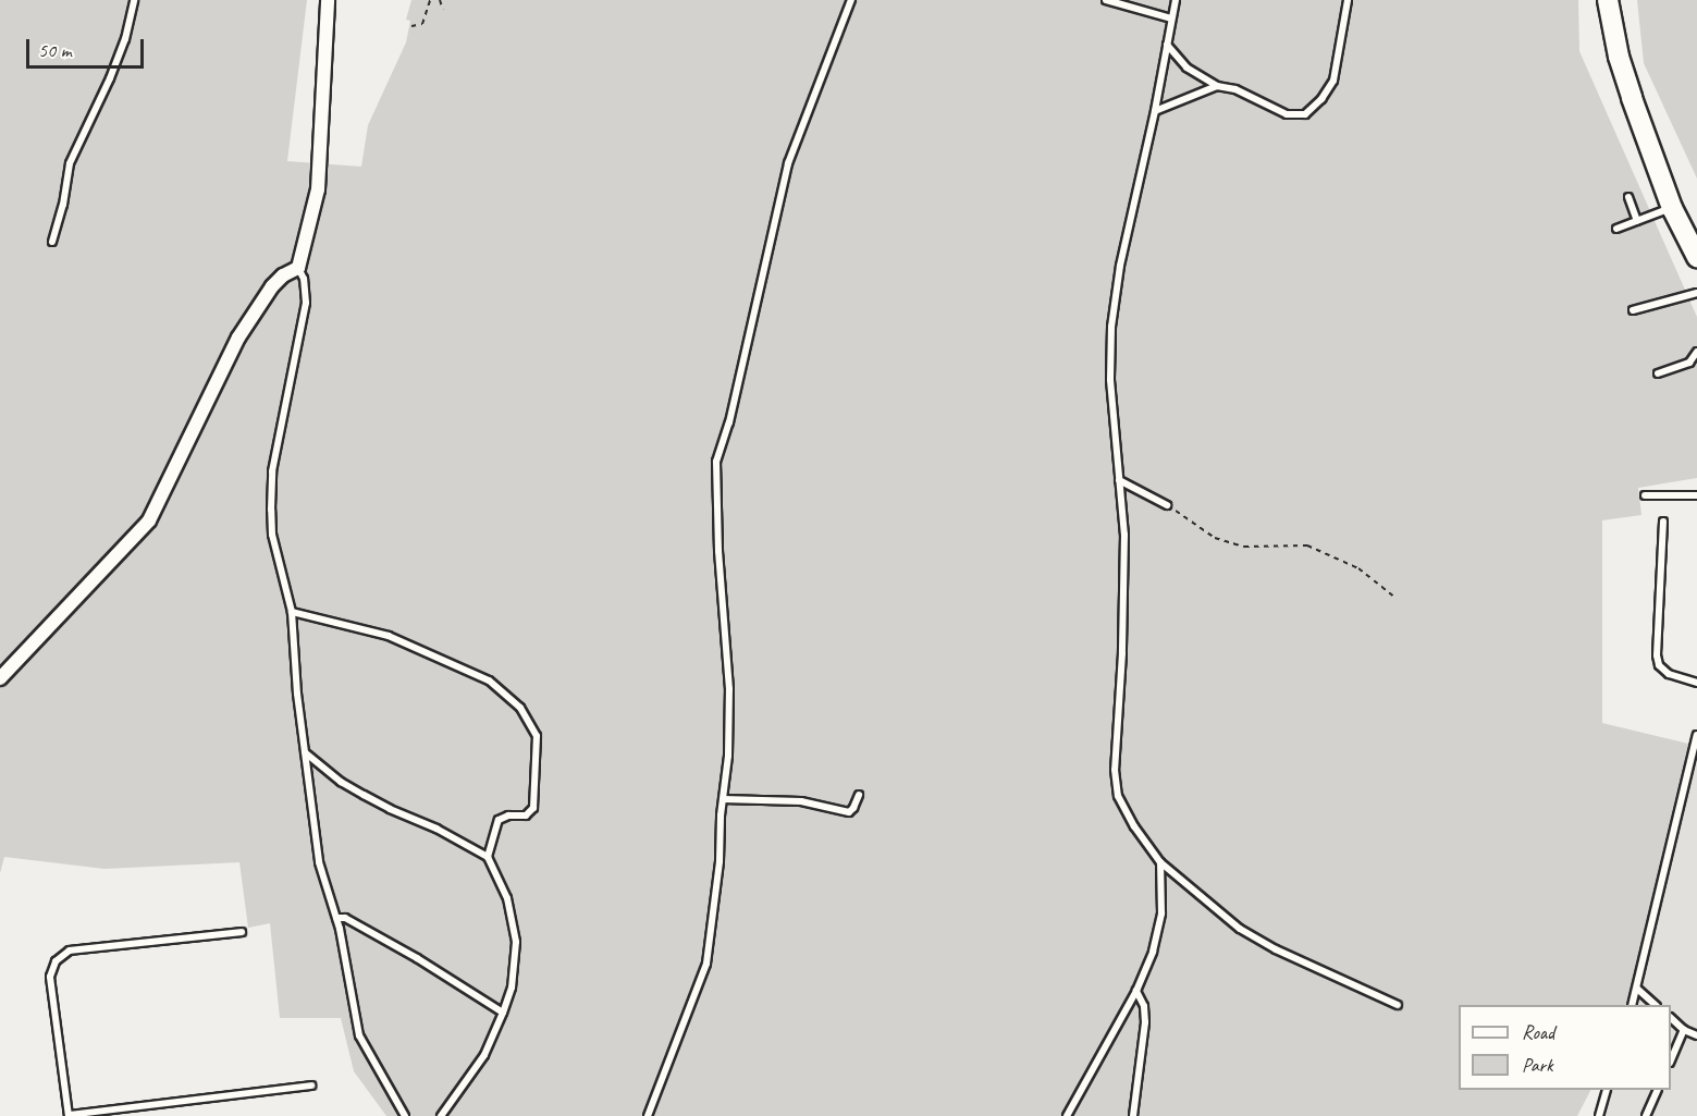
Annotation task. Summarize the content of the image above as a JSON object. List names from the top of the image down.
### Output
{
  "legend": ["Road", "Park"],
  "scale_bar": "50 m"
}
